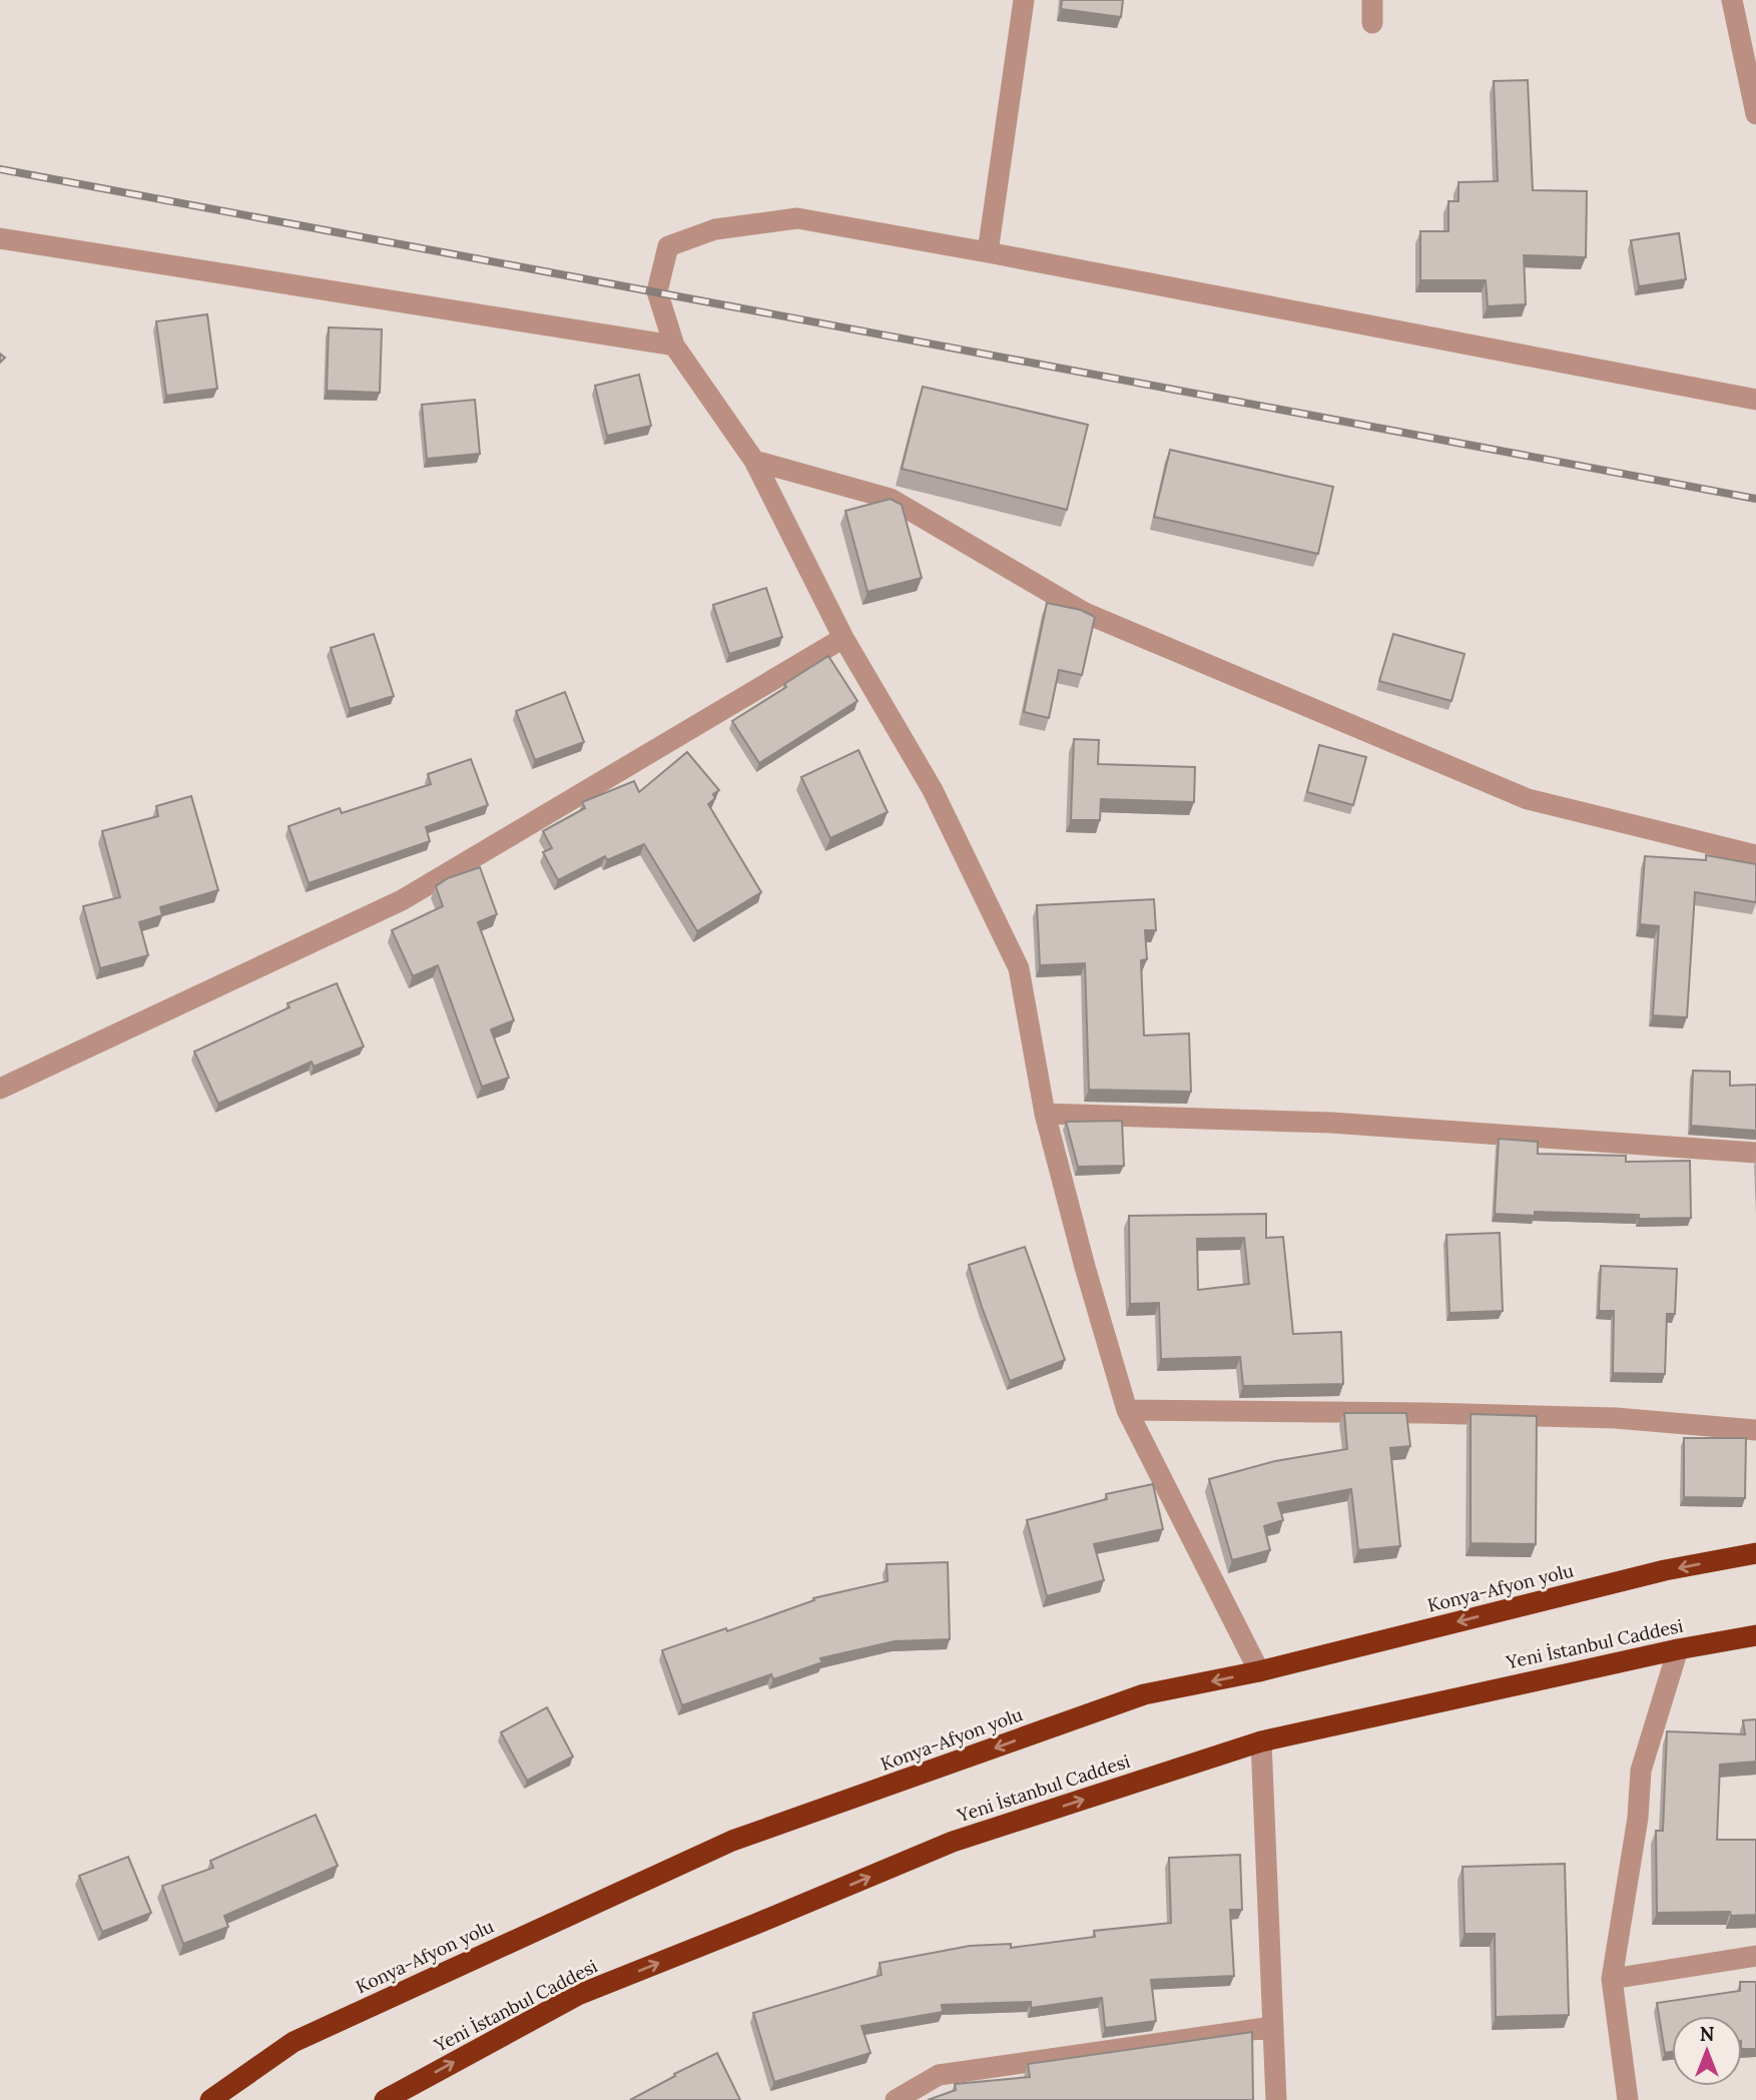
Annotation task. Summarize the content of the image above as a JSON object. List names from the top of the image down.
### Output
{
  "streets": {
    "highway": ["Konya-Afyon yolu", "Yeni İstanbul Caddesi"]
  },
  "one_way": ["Konya-Afyon yolu", "Yeni İstanbul Caddesi"],
  "north": "top"
}
